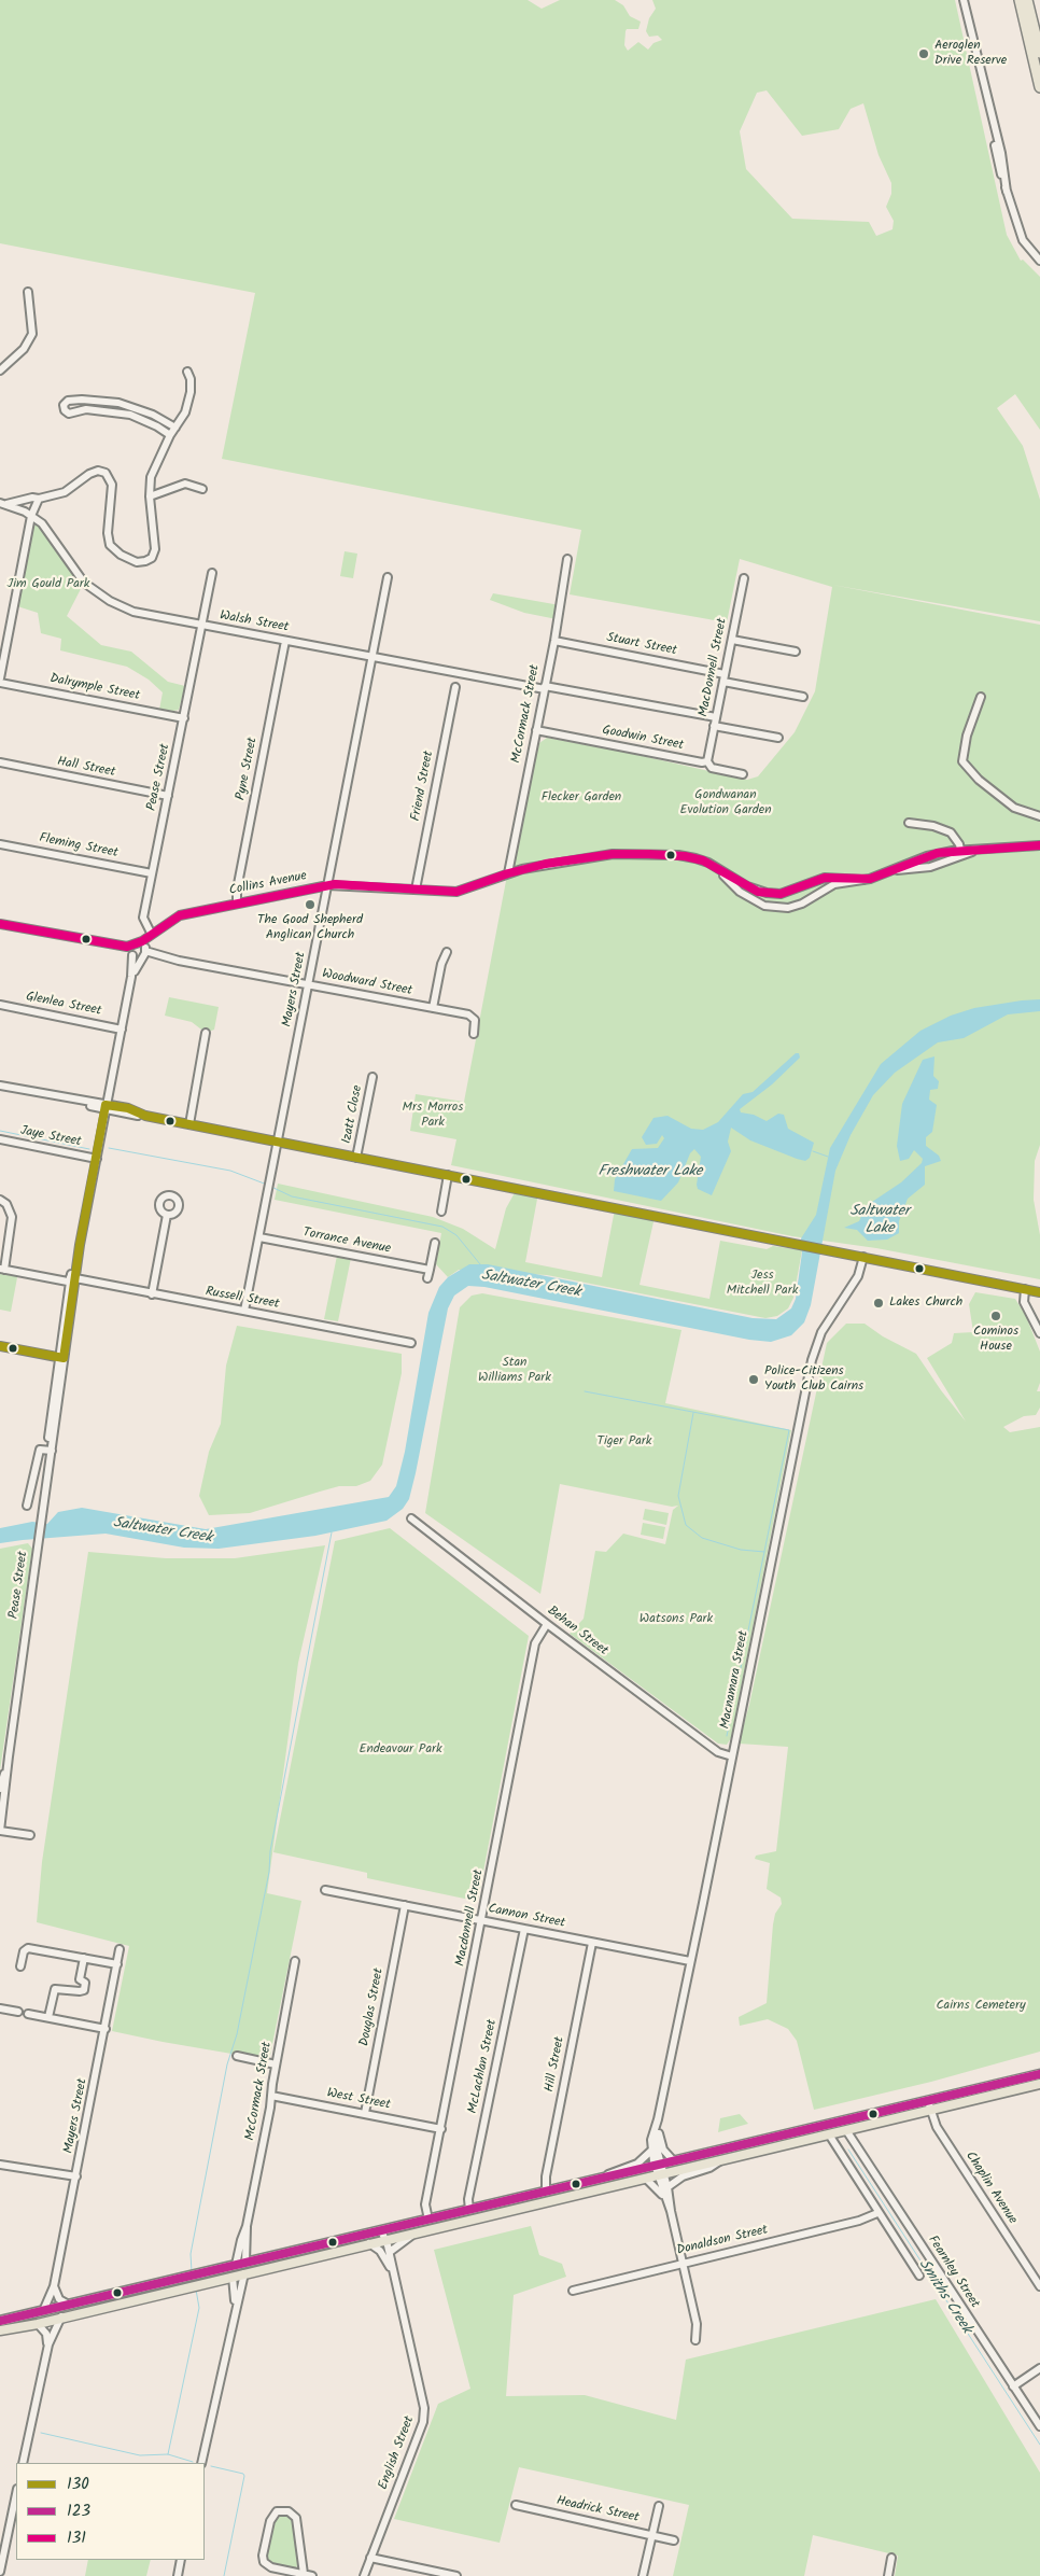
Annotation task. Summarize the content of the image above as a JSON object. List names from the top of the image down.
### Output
{
  "streets": {
    "main road": ["McCormack Street"],
    "street": [
      "Walsh Street",
      "Stuart Street",
      "MacDonnell Street",
      "Dalrymple Street",
      "Goodwin Street",
      "Hall Street",
      "Pyne Street",
      "Pease Street",
      "Friend Street",
      "Fleming Street",
      "Collins Avenue",
      "Woodward Street",
      "Mayers Street",
      "Glenlea Street",
      "Izatt Close",
      "Jaye Street",
      "Torrance Avenue",
      "Russell Street",
      "Behan Street",
      "Macnamara Street",
      "Cannon Street",
      "Macdonnell Street",
      "Douglas Street",
      "Hill Street",
      "McLachlan Street",
      "West Street",
      "Chaplin Avenue",
      "Donaldson Street",
      "Fearnley Street",
      "English Street",
      "Headrick Street"
    ]
  },
  "crossings": [
    ["Walsh Street", "MacDonnell Street"],
    ["Walsh Street", "McCormack Street"],
    ["Walsh Street", "Pyne Street"],
    ["Walsh Street", "Pease Street"],
    ["Walsh Street", "Mayers Street"],
    ["Stuart Street", "MacDonnell Street"],
    ["Stuart Street", "McCormack Street"],
    ["MacDonnell Street", "Goodwin Street"],
    ["Dalrymple Street", "Pease Street"],
    ["McCormack Street", "Goodwin Street"],
    ["McCormack Street", "Collins Avenue"],
    ["McCormack Street", "West Street"],
    ["Hall Street", "Pease Street"],
    ["Pyne Street", "Collins Avenue"],
    ["Pease Street", "Fleming Street"],
    ["Pease Street", "Collins Avenue"],
    ["Pease Street", "Woodward Street"],
    ["Pease Street", "Glenlea Street"],
    ["Pease Street", "Jaye Street"],
    ["Pease Street", "Russell Street"],
    ["Friend Street", "Collins Avenue"],
    ["Collins Avenue", "Woodward Street"],
    ["Collins Avenue", "Mayers Street"],
    ["Woodward Street", "Mayers Street"],
    ["Mayers Street", "Torrance Avenue"],
    ["Mayers Street", "Russell Street"],
    ["Behan Street", "Macnamara Street"],
    ["Behan Street", "Macdonnell Street"],
    ["Macnamara Street", "Cannon Street"],
    ["Cannon Street", "Macdonnell Street"],
    ["Cannon Street", "Douglas Street"],
    ["Cannon Street", "Hill Street"],
    ["Cannon Street", "McLachlan Street"],
    ["Macdonnell Street", "West Street"],
    ["Douglas Street", "West Street"]
  ],
  "water": [
    "Freshwater Lake",
    "Saltwater Lake",
    "Saltwater Creek",
    "Smiths Creek"
  ],
  "parks": [
    "Jim Gould Park",
    "Gondwanan Evolution Garden",
    "Flecker Garden",
    "Mrs Morros Park",
    "Jess Mitchell Park",
    "Stan Williams Park",
    "Tiger Park",
    "Watsons Park",
    "Endeavour Park",
    "Cairns Cemetery"
  ],
  "places": [
    "Aeroglen Drive Reserve",
    "The Good Shepherd Anglican Church",
    "Lakes Church",
    "Cominos House",
    "Police-Citizens Youth Club Cairns"
  ],
  "lines": ["transit line 131", "transit line 130", "transit line 123"],
  "legend": ["130", "123", "131"]
}
